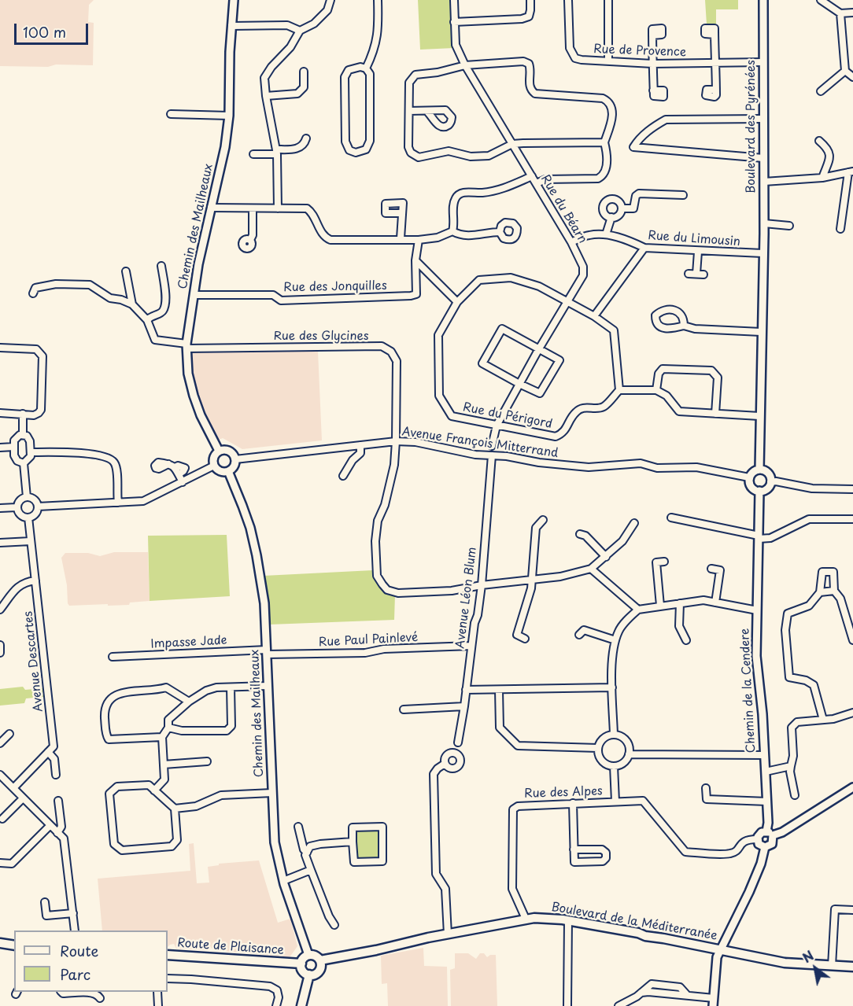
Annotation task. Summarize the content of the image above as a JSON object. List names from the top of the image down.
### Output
{
  "streets": {
    "main road": ["Boulevard de la Méditerranée", "Route de Plaisance"],
    "street": [
      "Rue de Provence",
      "Boulevard des Pyrénées",
      "Rue du Béarn",
      "Chemin des Mailheaux",
      "Rue du Limousin",
      "Rue des Jonquilles",
      "Rue des Glycines",
      "Rue du Périgord",
      "Avenue François Mitterrand",
      "Avenue Léon Blum",
      "Rue Paul Painlevé",
      "Impasse Jade",
      "Avenue Descartes",
      "Chemin de la Cendere",
      "Rue des Alpes"
    ]
  },
  "crossings": [
    ["Rue de Provence", "Boulevard des Pyrénées"],
    ["Boulevard des Pyrénées", "Rue du Limousin"],
    ["Rue du Béarn", "Rue du Limousin"],
    ["Rue du Béarn", "Rue du Périgord"],
    ["Chemin des Mailheaux", "Rue des Jonquilles"],
    ["Chemin des Mailheaux", "Rue des Glycines"],
    ["Chemin des Mailheaux", "Avenue François Mitterrand"],
    ["Chemin des Mailheaux", "Rue Paul Painlevé"],
    ["Chemin des Mailheaux", "Impasse Jade"],
    ["Rue des Glycines", "Avenue François Mitterrand"],
    ["Rue des Glycines", "Avenue Léon Blum"],
    ["Avenue François Mitterrand", "Avenue Léon Blum"],
    ["Avenue François Mitterrand", "Chemin de la Cendere"],
    ["Avenue Léon Blum", "Rue Paul Painlevé"],
    ["Rue Paul Painlevé", "Impasse Jade"],
    ["Chemin de la Cendere", "Rue des Alpes"],
    ["Rue des Alpes", "Boulevard de la Méditerranée"]
  ],
  "legend": ["Route", "Parc"],
  "scale_bar": "100 m",
  "north": "top left"
}
